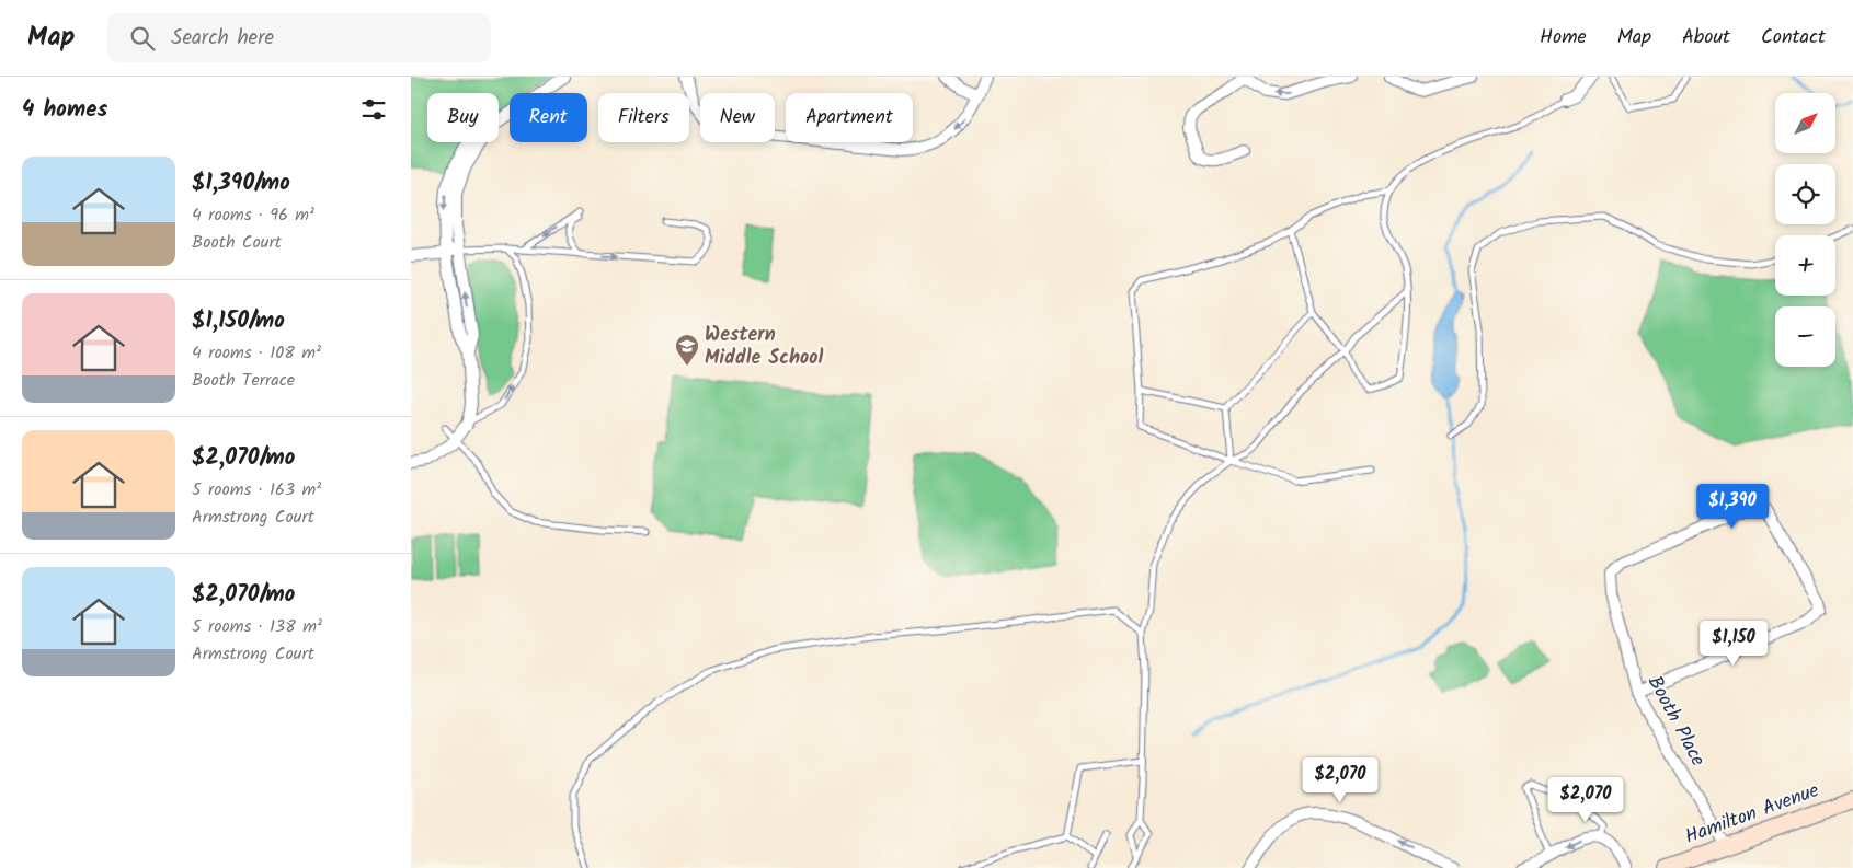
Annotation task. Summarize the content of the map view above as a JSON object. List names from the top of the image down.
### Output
{
  "streets": {
    "main road": ["Hamilton Avenue"],
    "street": ["Booth Place"]
  },
  "crossings": [
    ["Booth Place", "Hamilton Avenue"]
  ],
  "places": {
    "school or university": ["Western Middle School"]
  },
  "north": "top right",
  "page": {
    "header": "Map",
    "search": "Search here",
    "nav": [
      "Home",
      "Map",
      "About",
      "Contact"
    ],
    "heading": "4 homes",
    "map_buttons": ["+", "−"],
    "chip": [
      "Buy",
      "Rent",
      "Filters",
      "New",
      "Apartment"
    ],
    "list": [
      {
        "name": "$1,390/mo",
        "note": "4 rooms · 96 m² · Booth Court"
      },
      {
        "name": "$1,150/mo",
        "note": "4 rooms · 108 m² · Booth Terrace"
      },
      {
        "name": "$2,070/mo",
        "note": "5 rooms · 163 m² · Armstrong Court"
      },
      {
        "name": "$2,070/mo",
        "note": "5 rooms · 138 m² · Armstrong Court"
      }
    ],
    "price": [
      "$1,390",
      "$1,150",
      "$2,070",
      "$2,070"
    ]
  }
}
